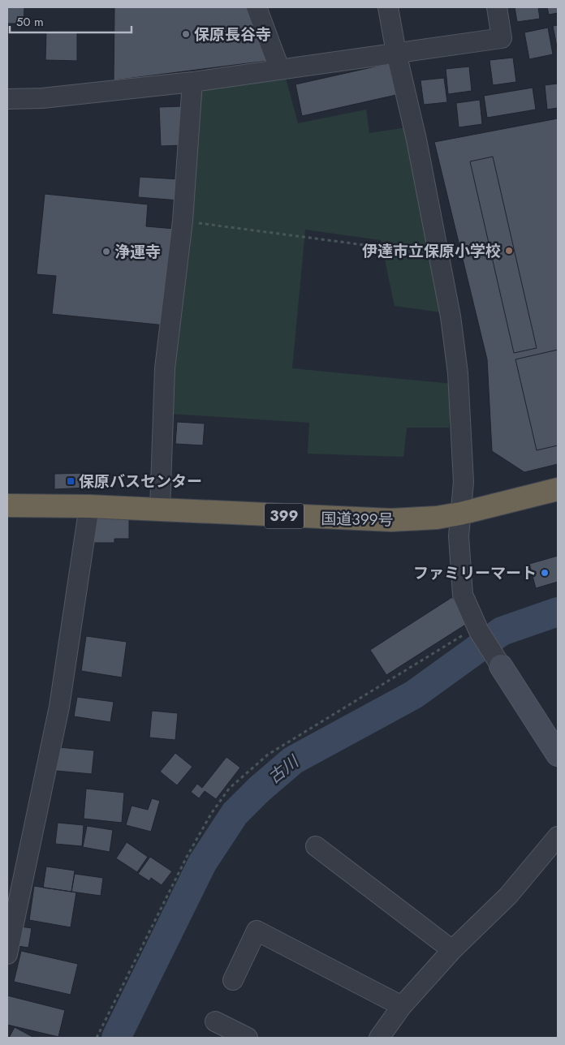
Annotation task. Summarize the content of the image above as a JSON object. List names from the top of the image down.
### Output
{
  "streets": {
    "highway": ["399", "国道399号"]
  },
  "water": ["古川"],
  "places": {
    "other": [
      "保原長谷寺",
      "伊達市立保原小学校",
      "浄運寺",
      "ファミリーマート"
    ],
    "transit": ["保原バスセンター"]
  },
  "scale_bar": "50 m"
}
